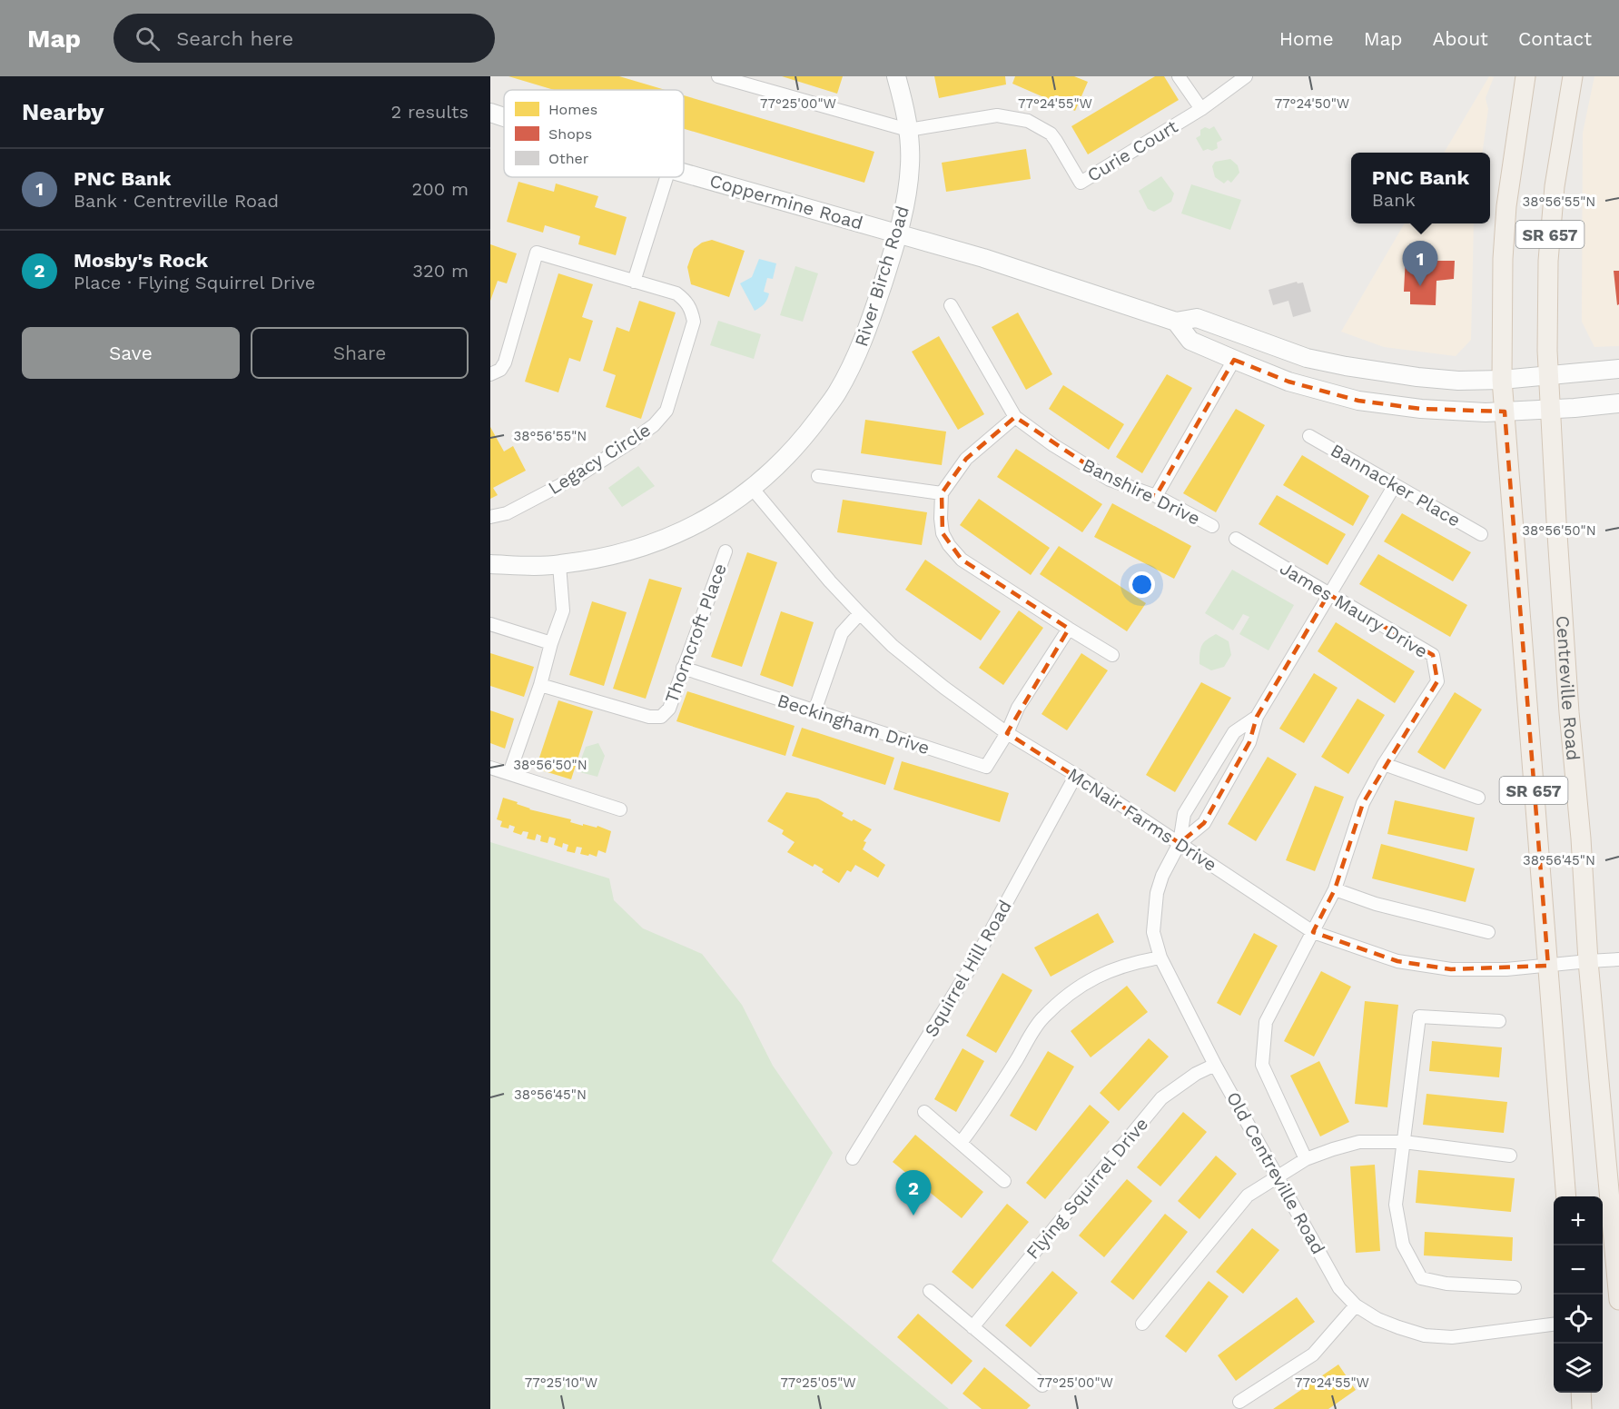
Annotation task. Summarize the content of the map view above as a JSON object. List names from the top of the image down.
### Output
{
  "streets": {
    "main road": ["SR 657", "Centreville Road"],
    "street": [
      "Curie Court",
      "Coppermine Road",
      "River Birch Road",
      "Legacy Circle",
      "Bannacker Place",
      "Banshire Drive",
      "James Maury Drive",
      "Thorncroft Place",
      "Beckingham Drive",
      "McNair Farms Drive",
      "Squirrel Hill Road",
      "Old Centreville Road",
      "Flying Squirrel Drive"
    ]
  },
  "crossings": [
    ["Curie Court", "River Birch Road"],
    ["Coppermine Road", "SR 657"],
    ["Coppermine Road", "River Birch Road"],
    ["Coppermine Road", "Centreville Road"],
    ["SR 657", "McNair Farms Drive"],
    ["River Birch Road", "McNair Farms Drive"],
    ["James Maury Drive", "McNair Farms Drive"],
    ["Thorncroft Place", "Beckingham Drive"],
    ["Centreville Road", "McNair Farms Drive"],
    ["Beckingham Drive", "McNair Farms Drive"],
    ["McNair Farms Drive", "Squirrel Hill Road"],
    ["McNair Farms Drive", "Old Centreville Road"],
    ["Old Centreville Road", "Flying Squirrel Drive"]
  ],
  "legend": ["Homes", "Shops", "Other"],
  "page": {
    "header": "Map",
    "search": "Search here",
    "nav": [
      "Home",
      "Map",
      "About",
      "Contact"
    ],
    "heading": ["Nearby", "2 results"],
    "list": [
      {
        "mark": "1",
        "name": "PNC Bank",
        "note": "Bank · Centreville Road",
        "value": "200 m"
      },
      {
        "mark": "2",
        "name": "Mosby's Rock",
        "note": "Place · Flying Squirrel Drive",
        "value": "320 m"
      }
    ],
    "popup": ["PNC Bank", "Bank"],
    "pins": ["1", "2"],
    "buttons": ["Save", "Share"],
    "map_buttons": ["+", "−"]
  },
  "coordinates": [
    "77°25'00\"W",
    "77°24'55\"W",
    "77°24'50\"W",
    "38°56'55\"N",
    "38°56'50\"N",
    "38°56'45\"N",
    "77°25'10\"W",
    "77°25'05\"W"
  ]
}
